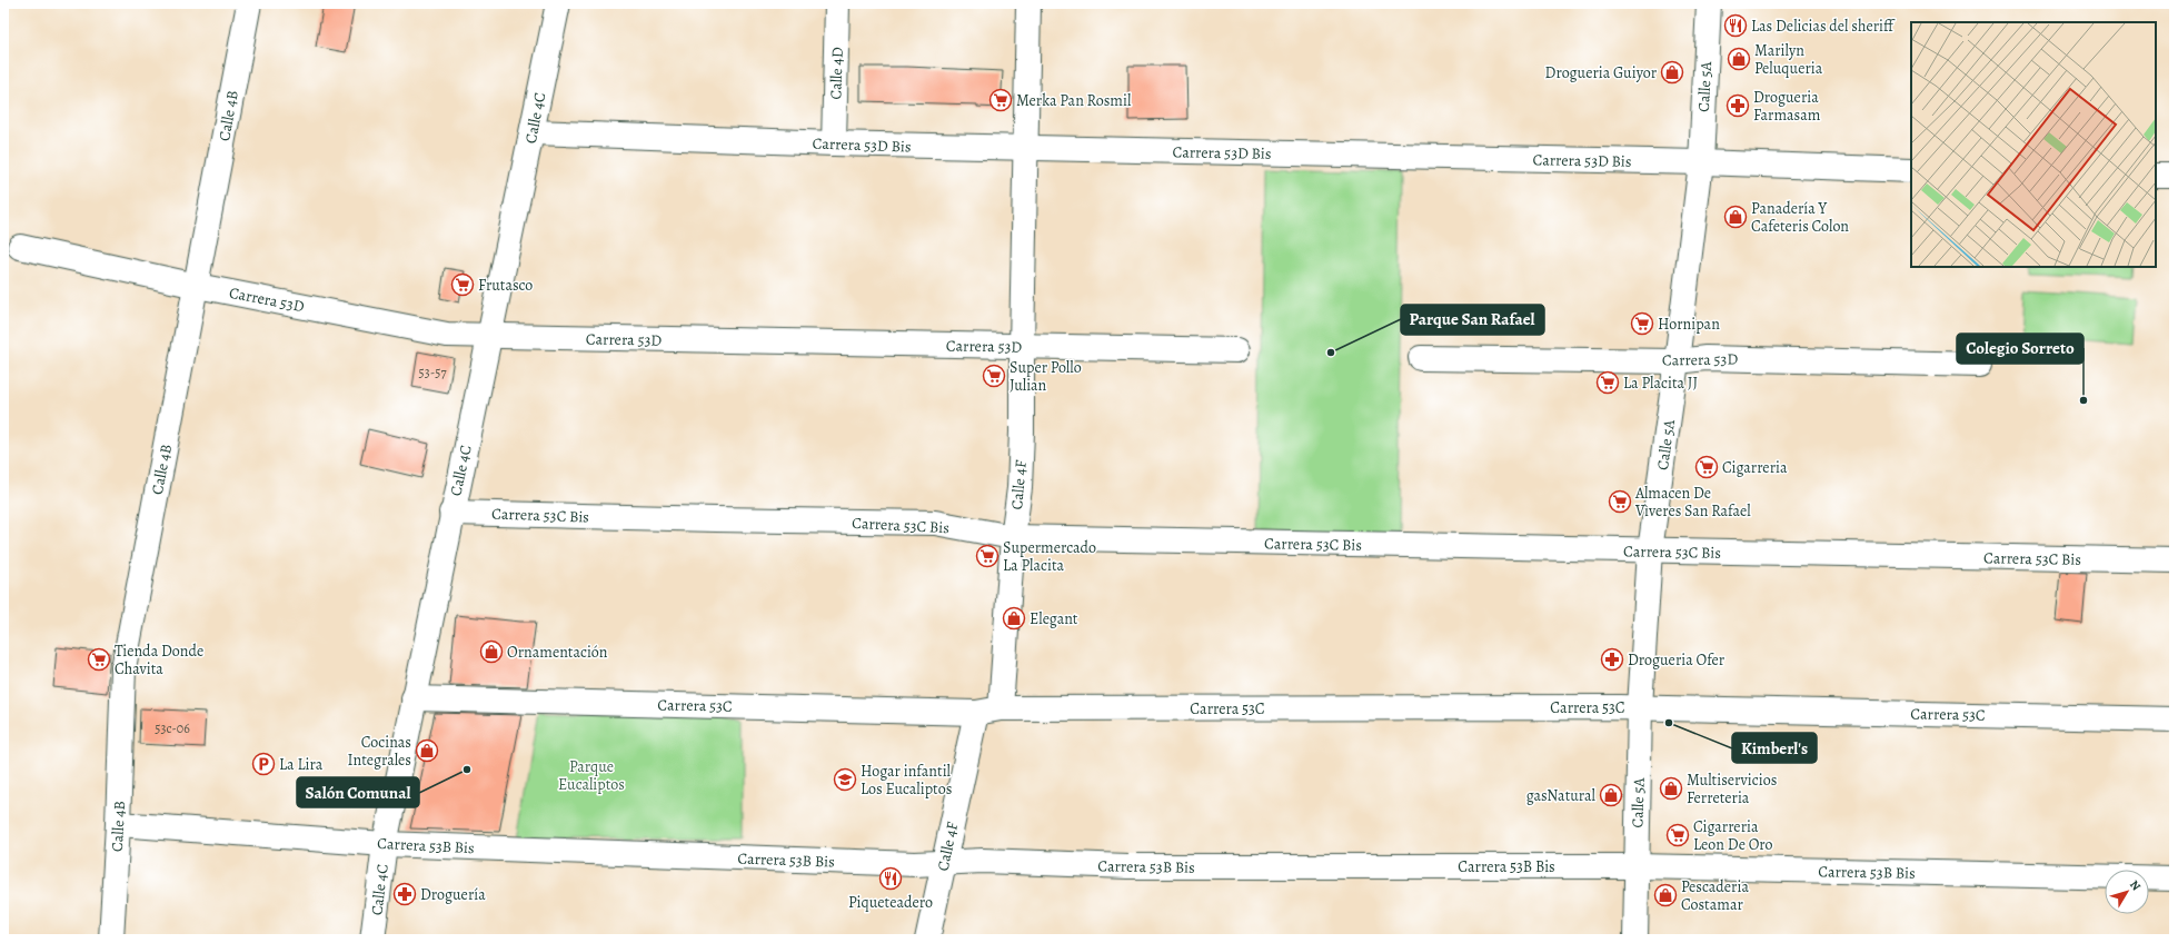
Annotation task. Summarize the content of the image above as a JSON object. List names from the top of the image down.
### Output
{
  "streets": {
    "street": [
      "Calle 4D",
      "Calle 5A",
      "Calle 4B",
      "Calle 4C",
      "Carrera 53D Bis",
      "Carrera 53D",
      "Calle 4F",
      "Carrera 53C Bis",
      "Carrera 53C",
      "Carrera 53B Bis"
    ]
  },
  "crossings": [
    ["Calle 4D", "Carrera 53D Bis"],
    ["Calle 5A", "Carrera 53D Bis"],
    ["Calle 5A", "Carrera 53D"],
    ["Calle 5A", "Carrera 53C Bis"],
    ["Calle 5A", "Carrera 53C"],
    ["Calle 5A", "Carrera 53B Bis"],
    ["Calle 4B", "Carrera 53D"],
    ["Calle 4B", "Carrera 53B Bis"],
    ["Calle 4C", "Carrera 53D Bis"],
    ["Calle 4C", "Carrera 53D"],
    ["Calle 4C", "Carrera 53C Bis"],
    ["Calle 4C", "Carrera 53C"],
    ["Calle 4C", "Carrera 53B Bis"],
    ["Carrera 53D Bis", "Calle 4F"],
    ["Carrera 53D", "Calle 4F"],
    ["Calle 4F", "Carrera 53C Bis"],
    ["Calle 4F", "Carrera 53C"],
    ["Calle 4F", "Carrera 53B Bis"]
  ],
  "parks": ["Parque Eucaliptos"],
  "places": {
    "restaurant": ["Las Delicias del sheriff", "Piqueteadero"],
    "shop": [
      "Marilyn Peluqueria",
      "Drogueria Guiyor",
      "Panadería Y Cafeteris Colon",
      "Elegant",
      "Ornamentación",
      "Cocinas Integrales",
      "Multiservicios Ferreteria",
      "gasNatural",
      "Pescaderia Costamar"
    ],
    "supermarket": [
      "Merka Pan Rosmil",
      "Frutasco",
      "Hornipan",
      "Super Pollo Julian",
      "La Placita JJ",
      "Cigarreria",
      "Almacen De Vìveres San Rafael",
      "Supermercado La Placita",
      "Tienda Donde Chavita",
      "Cigarreria Leon De Oro"
    ],
    "pharmacy": ["Drogueria Farmasam", "Drogueria Ofer", "Droguería"],
    "other": [
      "Parque San Rafael",
      "Colegio Sorreto",
      "Kimberl's",
      "Salón Comunal"
    ],
    "parking": ["La Lira"],
    "school or university": ["Hogar infantil Los Eucaliptos"]
  },
  "house_numbers": ["53-57", "53c-06"],
  "north": "top right"
}
